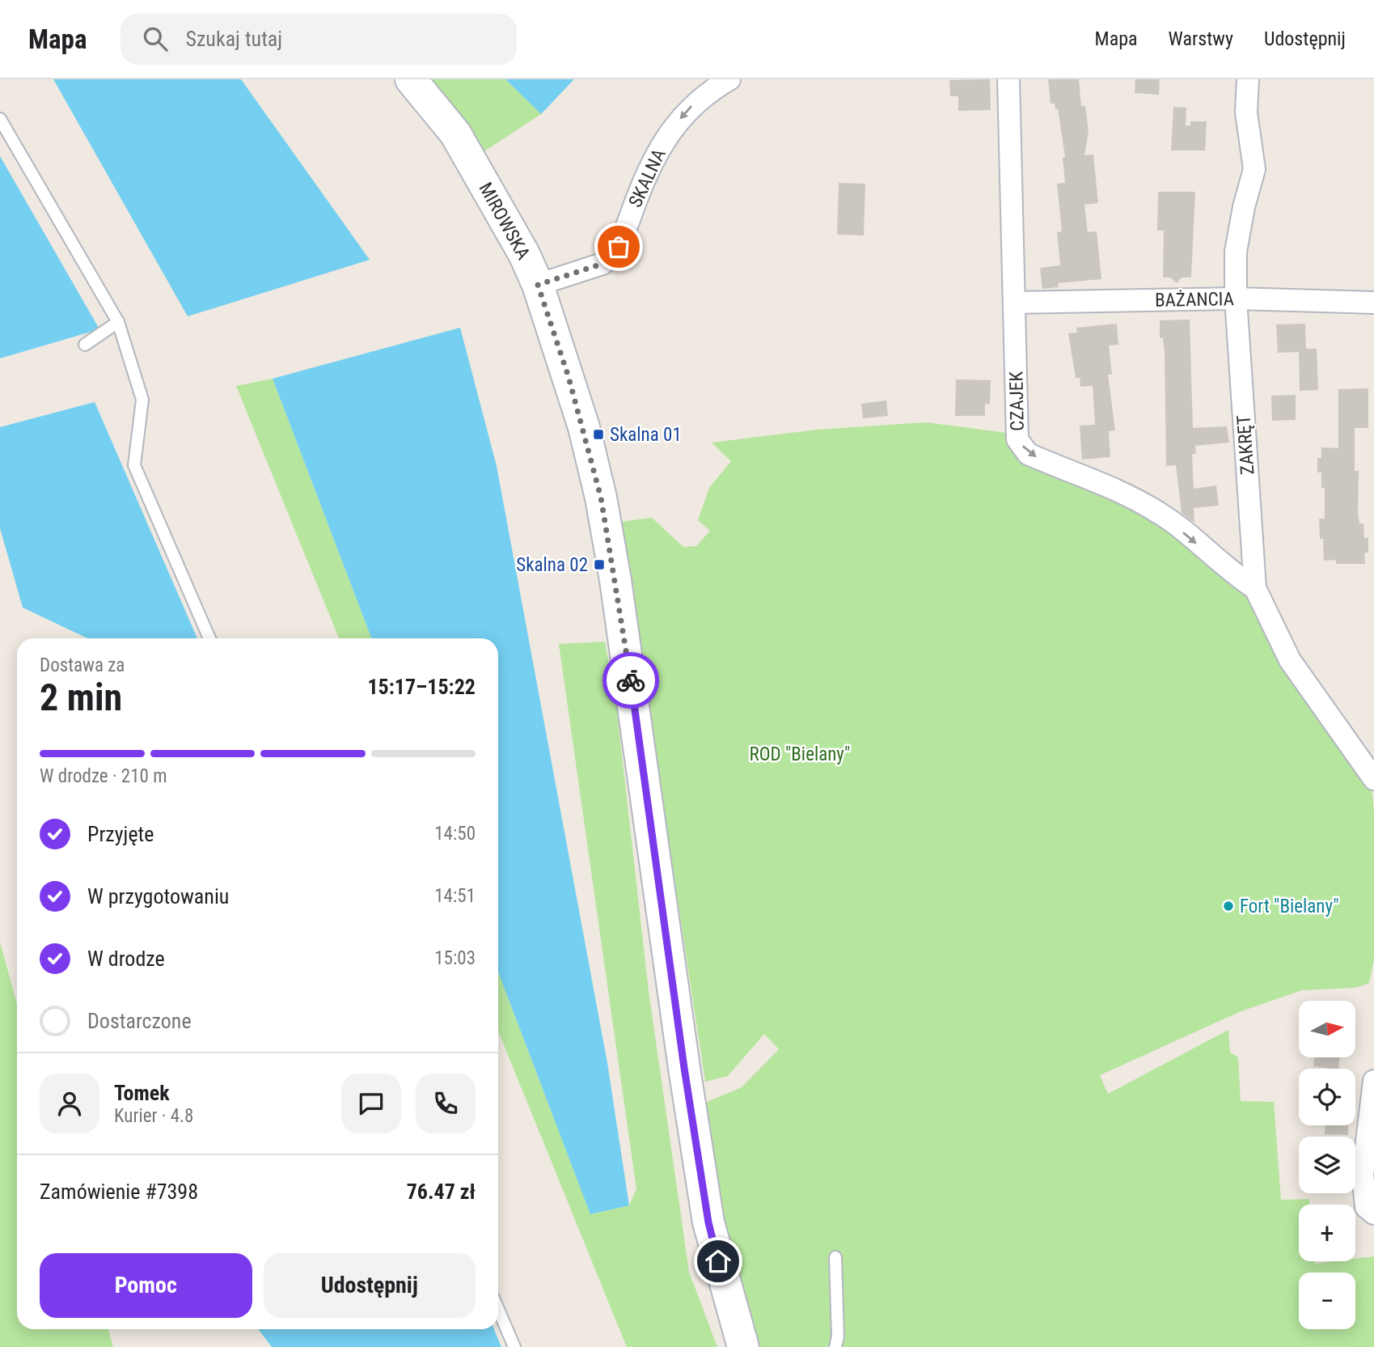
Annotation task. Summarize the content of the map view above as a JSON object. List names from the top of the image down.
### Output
{
  "streets": {
    "main road": ["MIROWSKA"],
    "street": [
      "SKALNA",
      "BAŻANCIA",
      "CZAJEK",
      "ZAKRĘT"
    ]
  },
  "crossings": [
    ["SKALNA", "MIROWSKA"],
    ["BAŻANCIA", "CZAJEK"],
    ["BAŻANCIA", "ZAKRĘT"],
    ["CZAJEK", "ZAKRĘT"]
  ],
  "one_way": ["SKALNA", "CZAJEK"],
  "parks": ["ROD \"Bielany\""],
  "places": {
    "transit": ["Skalna 01", "Skalna 02"],
    "other": ["Fort \"Bielany\""]
  },
  "north": "right",
  "page": {
    "header": "Mapa",
    "search": "Szukaj tutaj",
    "nav": ["Mapa", "Warstwy", "Udostępnij"],
    "heading": ["2 min", "Dostawa za", "15:17–15:22"],
    "panel": [
      "Tomek",
      "Kurier · 4.8",
      "Zamówienie #7398",
      "76.47 zł"
    ],
    "bar": "W drodze · 210 m",
    "list": [
      ["Przyjęte", "14:50"],
      ["W przygotowaniu", "14:51"],
      ["W drodze", "15:03"],
      "Dostarczone"
    ],
    "map_buttons": ["+", "−"],
    "buttons": ["Pomoc", "Udostępnij"]
  }
}
